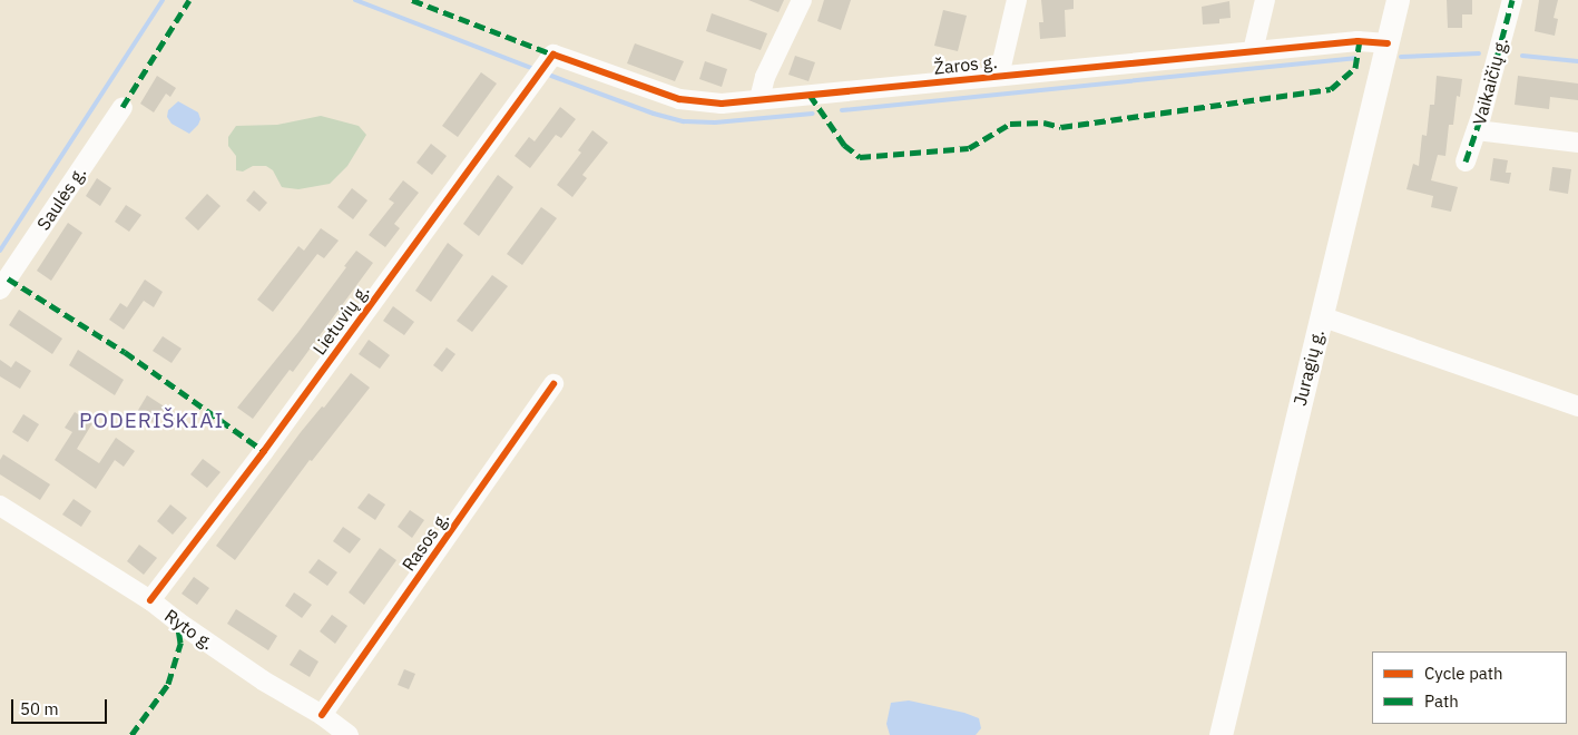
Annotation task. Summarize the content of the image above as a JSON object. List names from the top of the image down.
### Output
{
  "streets": {
    "main road": ["Juragių g."],
    "street": [
      "Žaros g.",
      "Vaikaičių g.",
      "Saulės g.",
      "Lietuvių g.",
      "Rasos g.",
      "Ryto g."
    ]
  },
  "crossings": [
    ["Žaros g.", "Lietuvių g."],
    ["Žaros g.", "Juragių g."],
    ["Lietuvių g.", "Ryto g."],
    ["Rasos g.", "Ryto g."]
  ],
  "districts": ["PODERIŠKIAI"],
  "legend": ["Cycle path", "Path"],
  "scale_bar": "50 m"
}
